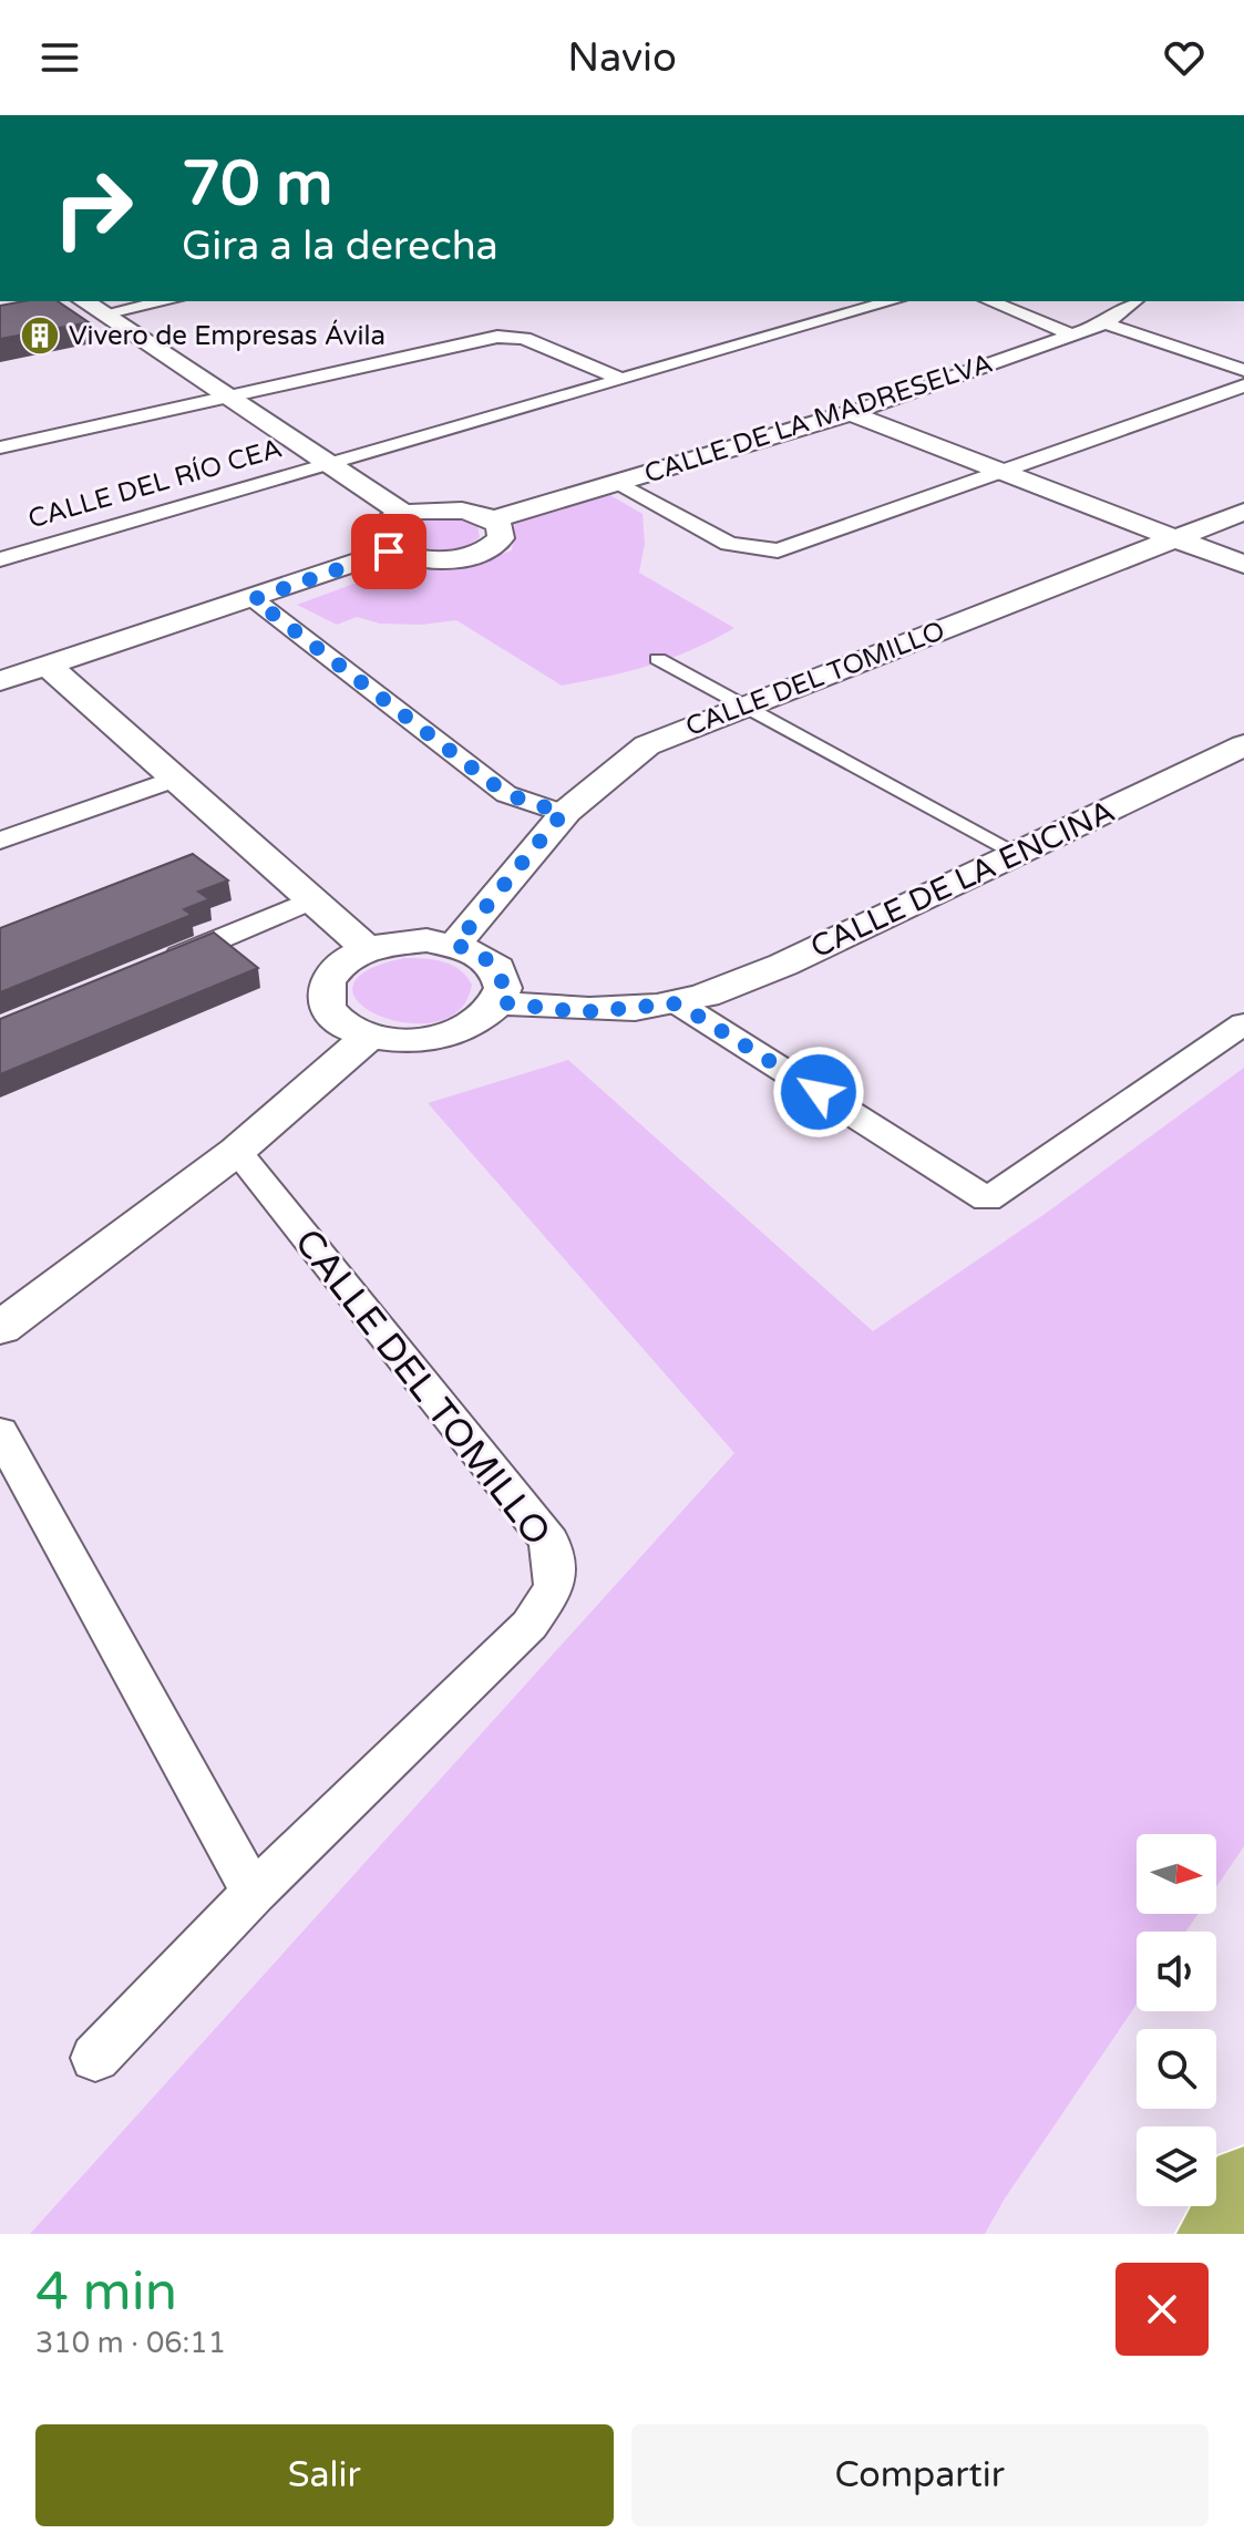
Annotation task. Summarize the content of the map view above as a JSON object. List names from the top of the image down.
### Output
{
  "streets": {
    "street": [
      "CALLE DE LA MADRESELVA",
      "CALLE DEL RÍO CEA",
      "CALLE DEL TOMILLO",
      "CALLE DE LA ENCINA"
    ]
  },
  "places": {
    "building": ["Vivero de Empresas Ávila"]
  },
  "north": "right",
  "page": {
    "header": "Navio",
    "turn": ["70 m", "Gira a la derecha"],
    "heading": ["4 min", "310 m · 06:11"],
    "buttons": ["Salir", "Compartir"]
  }
}
